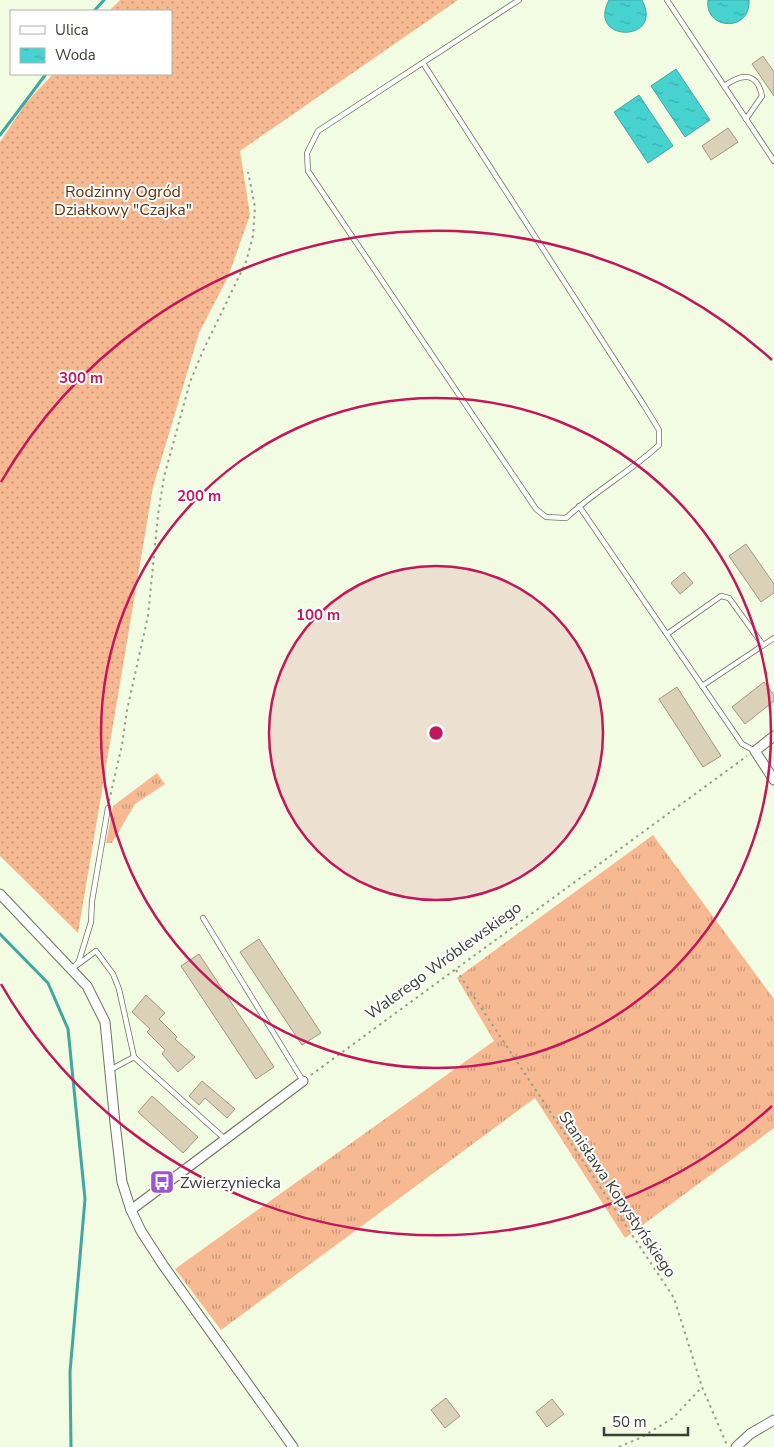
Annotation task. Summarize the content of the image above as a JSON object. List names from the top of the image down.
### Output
{
  "streets": {
    "path": ["Walerego Wróblewskiego", "Stanisława Kopystyńskiego"]
  },
  "crossings": [
    ["Walerego Wróblewskiego", "Stanisława Kopystyńskiego"]
  ],
  "parks": ["Rodzinny Ogród Działkowy \"Czajka\""],
  "places": {
    "bus stop": ["Zwierzyniecka"]
  },
  "legend": ["Ulica", "Woda"],
  "scale_bar": "50 m",
  "rings": ["300 m", "200 m", "100 m"]
}
